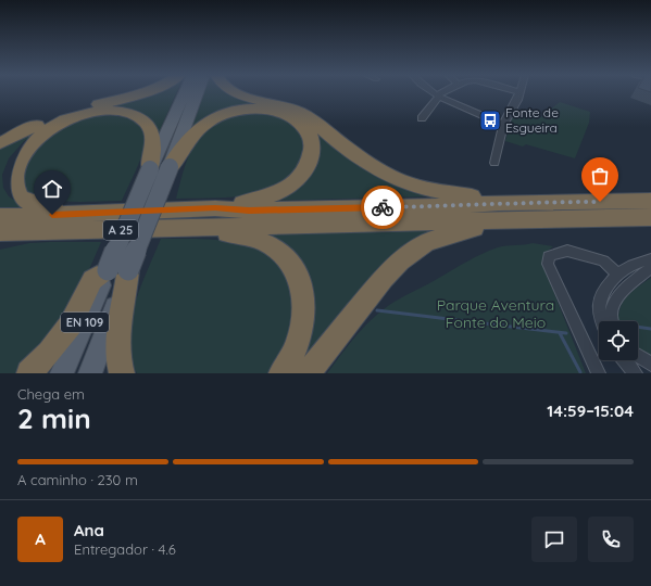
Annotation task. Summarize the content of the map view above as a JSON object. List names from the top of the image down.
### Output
{
  "streets": {
    "highway": ["A 25"],
    "main road": ["EN 109"]
  },
  "parks": ["Parque Aventura Fonte do Meio"],
  "places": {
    "bus stop": ["Fonte de Esgueira"]
  },
  "page": {
    "heading": ["2 min", "Chega em", "14:59–15:04"],
    "panel": ["Ana", "Entregador · 4.6"],
    "bar": "A caminho · 230 m",
    "round": "A"
  }
}
